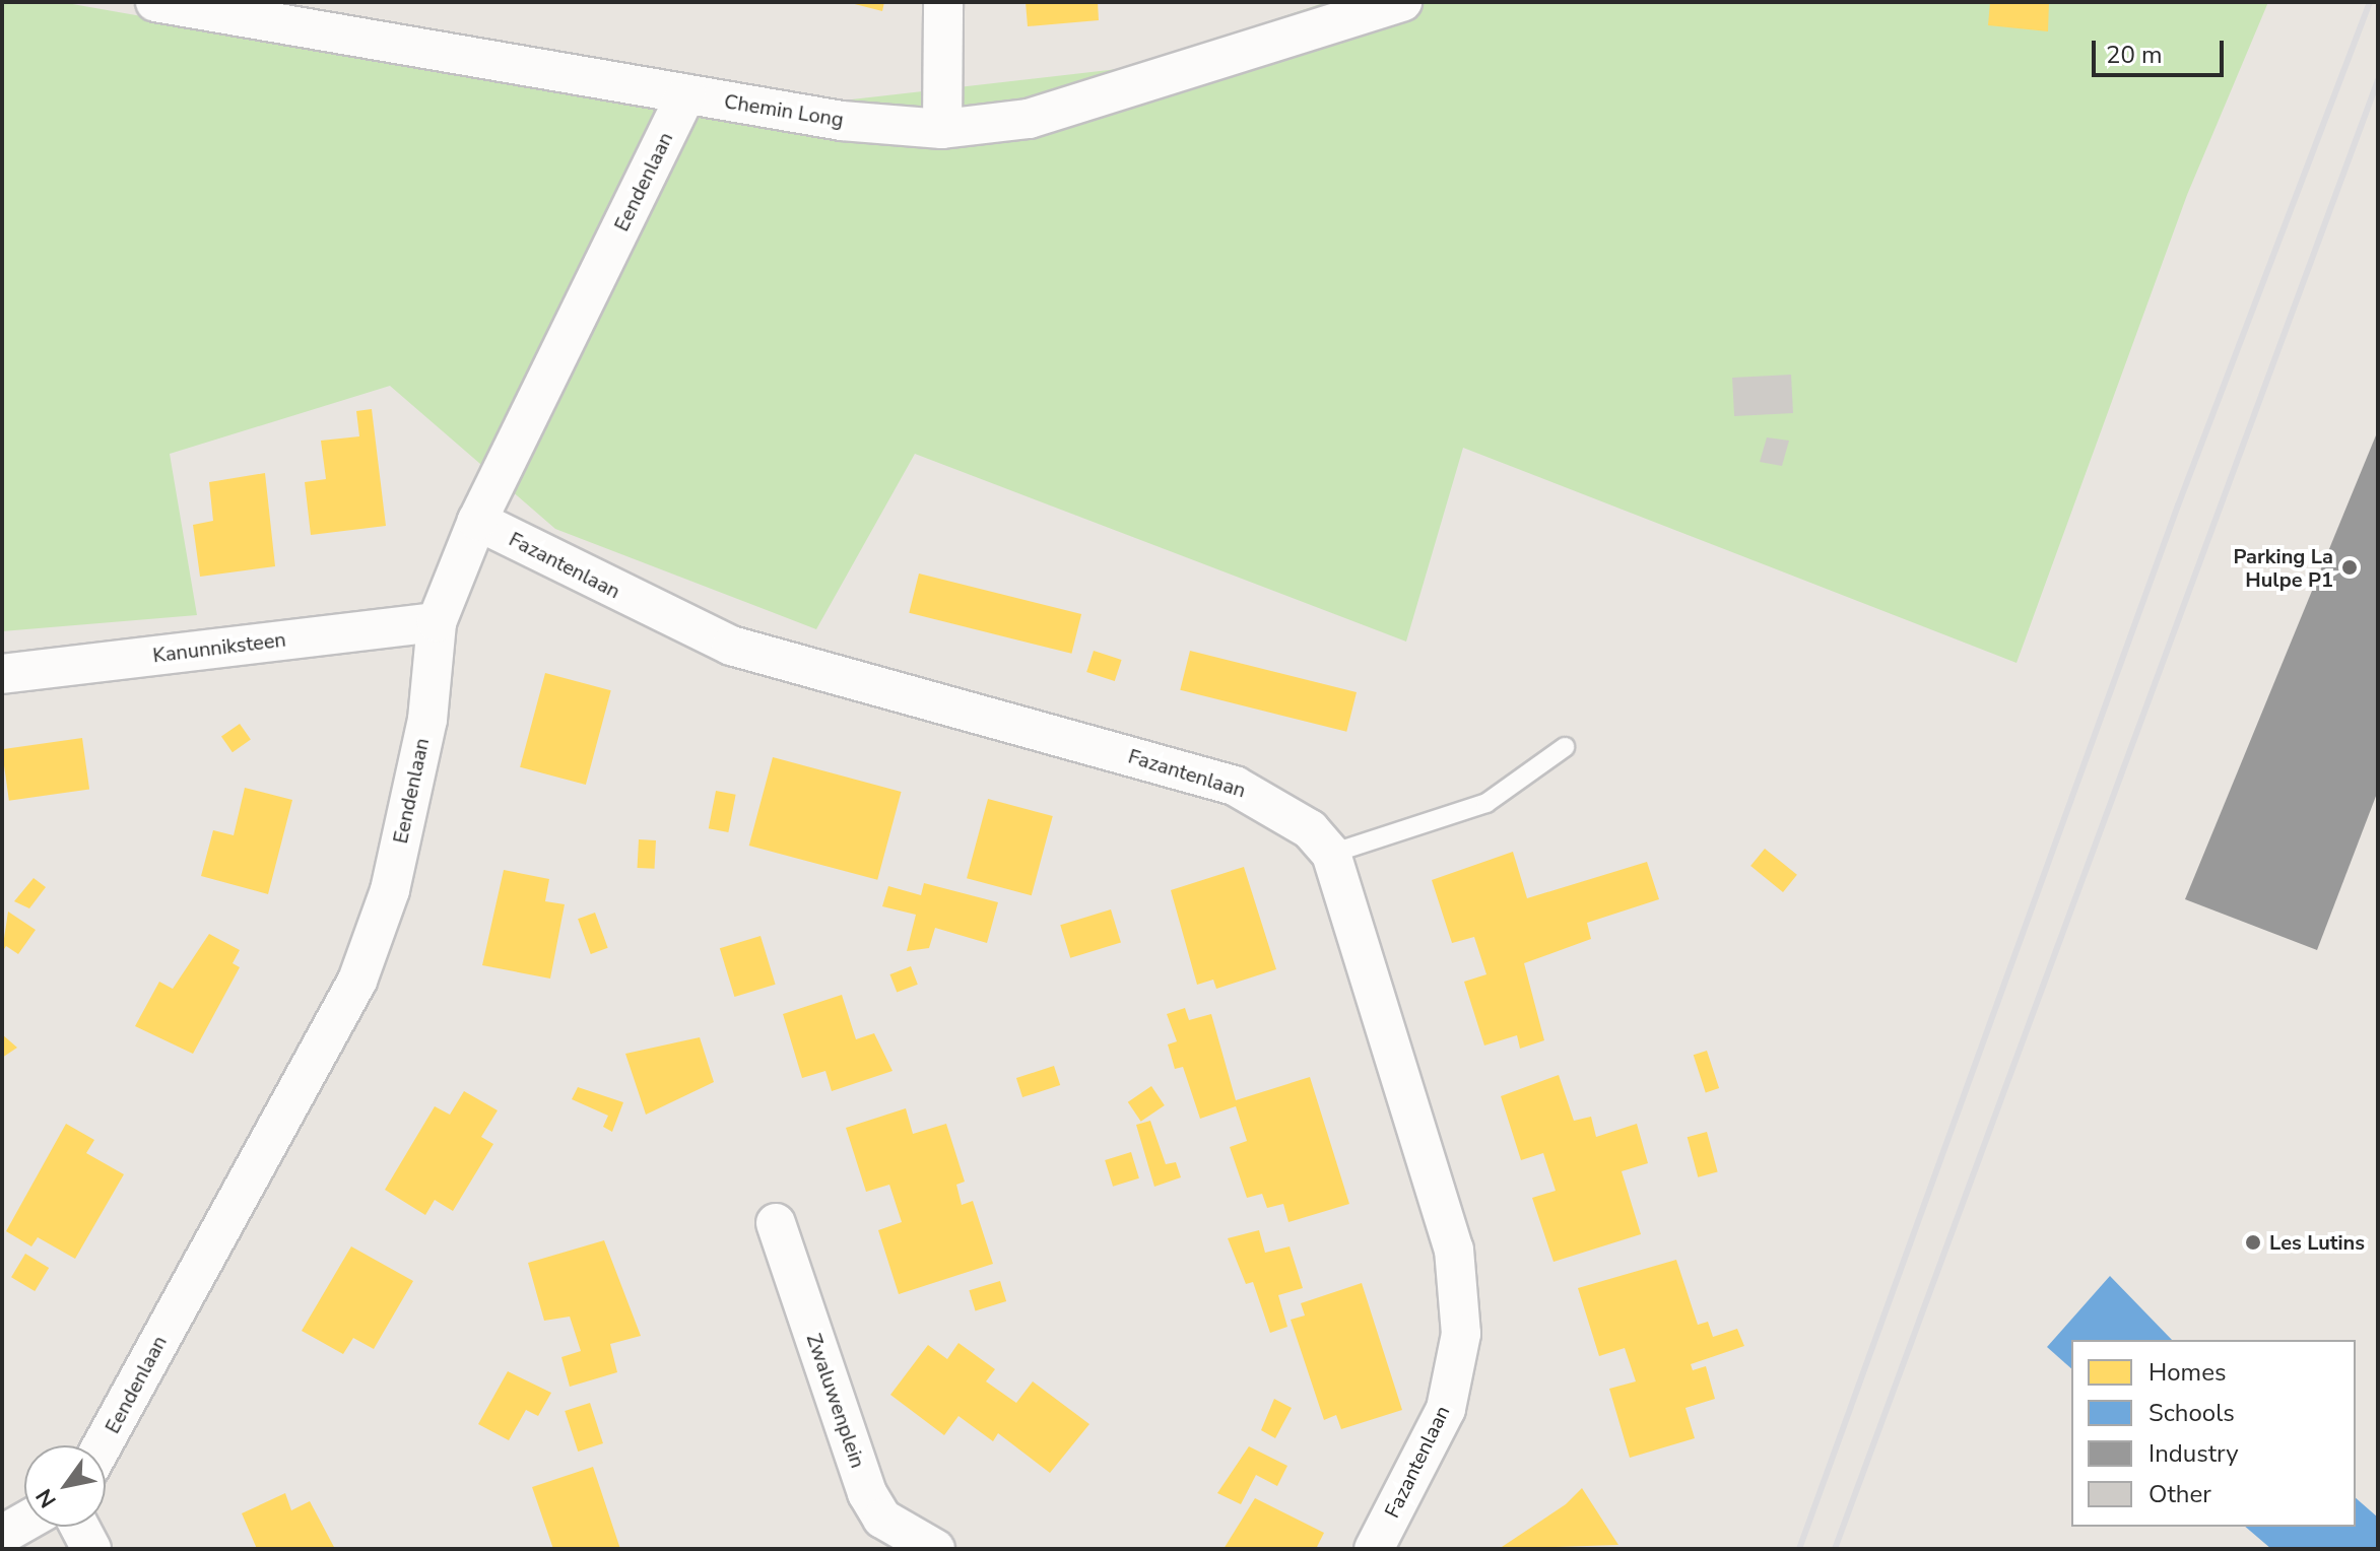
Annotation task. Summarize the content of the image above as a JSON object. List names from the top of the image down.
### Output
{
  "streets": {
    "street": [
      "Chemin Long",
      "Eendenlaan",
      "Fazantenlaan",
      "Kanunniksteen",
      "Zwaluwenplein"
    ]
  },
  "crossings": [
    ["Chemin Long", "Eendenlaan"],
    ["Eendenlaan", "Fazantenlaan"],
    ["Eendenlaan", "Kanunniksteen"]
  ],
  "places": ["Parking La Hulpe P1", "Les Lutins"],
  "legend": [
    "Homes",
    "Schools",
    "Industry",
    "Other"
  ],
  "scale_bar": "20 m",
  "north": "bottom left"
}
